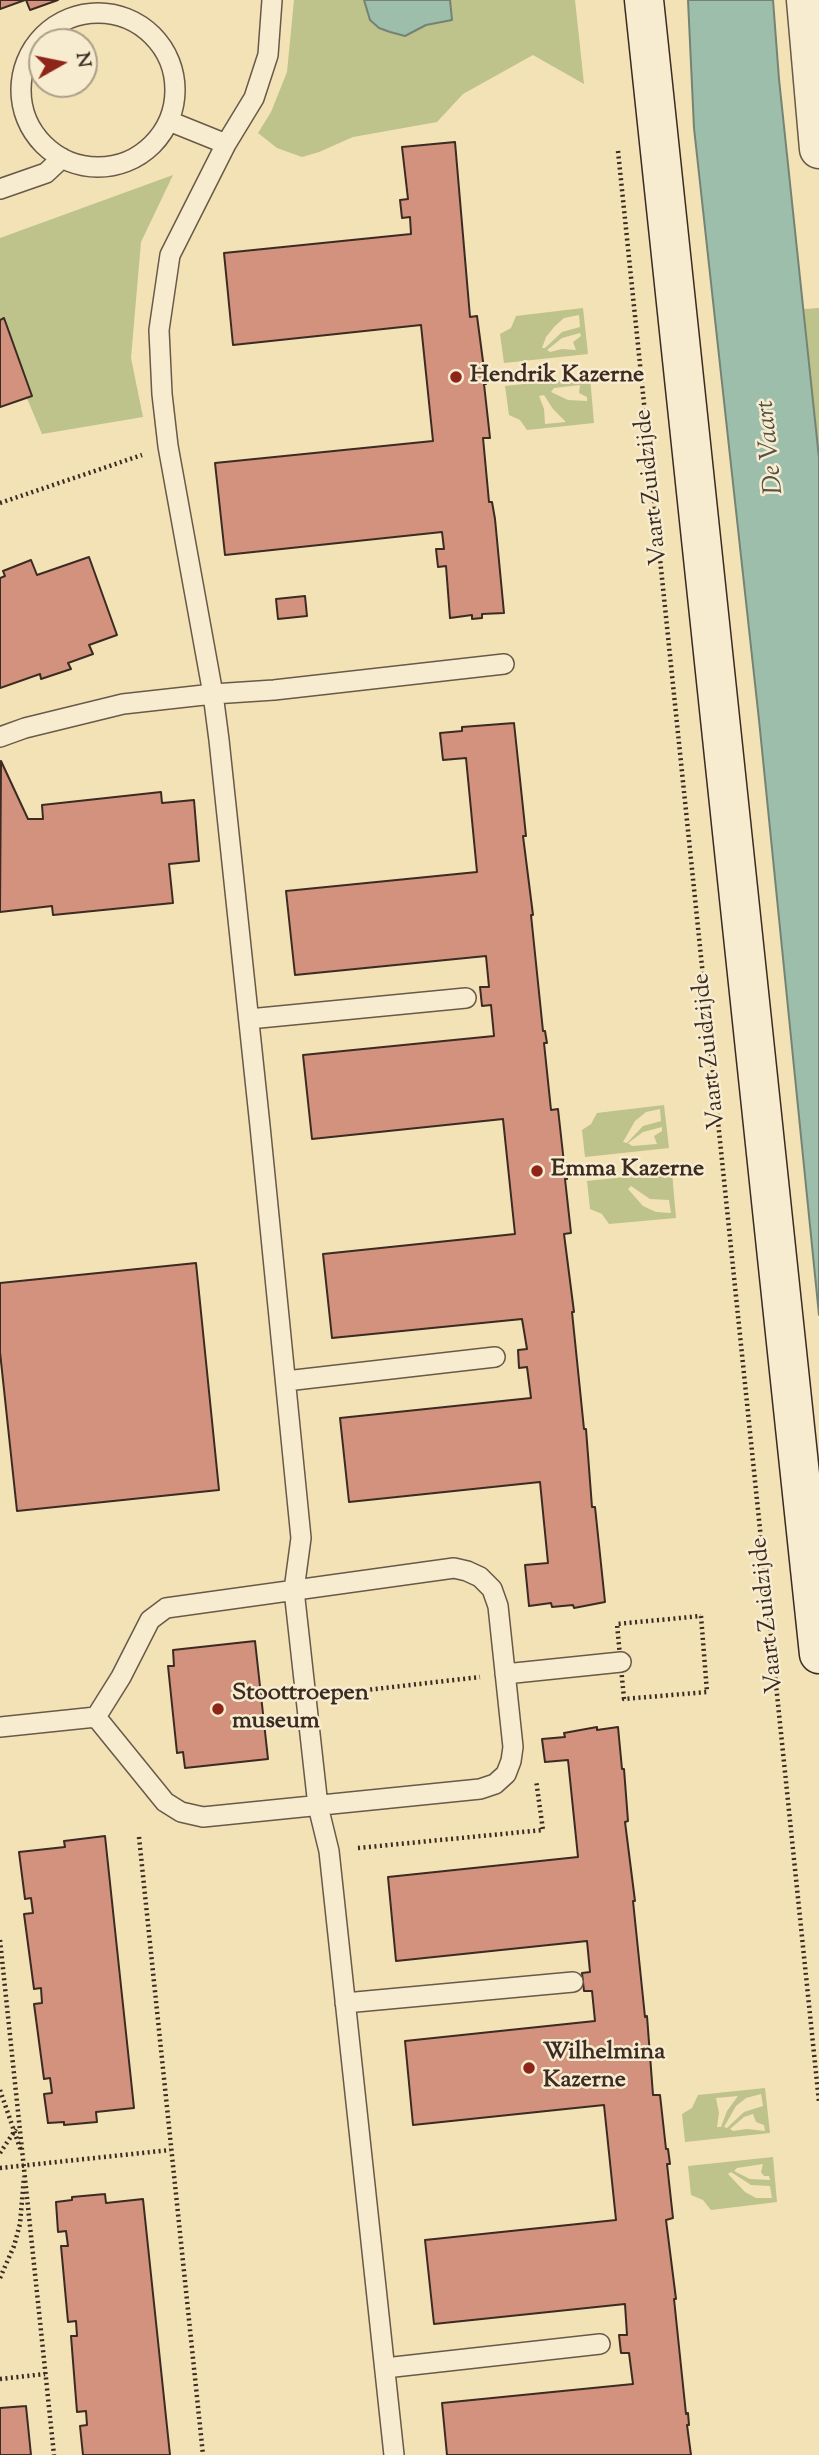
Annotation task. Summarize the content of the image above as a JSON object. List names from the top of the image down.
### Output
{
  "streets": {
    "main road": ["Vaart Zuidzijde"]
  },
  "water": ["De Vaart"],
  "places": [
    "Hendrik Kazerne",
    "Emma Kazerne",
    "Stoottroepen museum",
    "Wilhelmina Kazerne"
  ],
  "north": "right"
}
